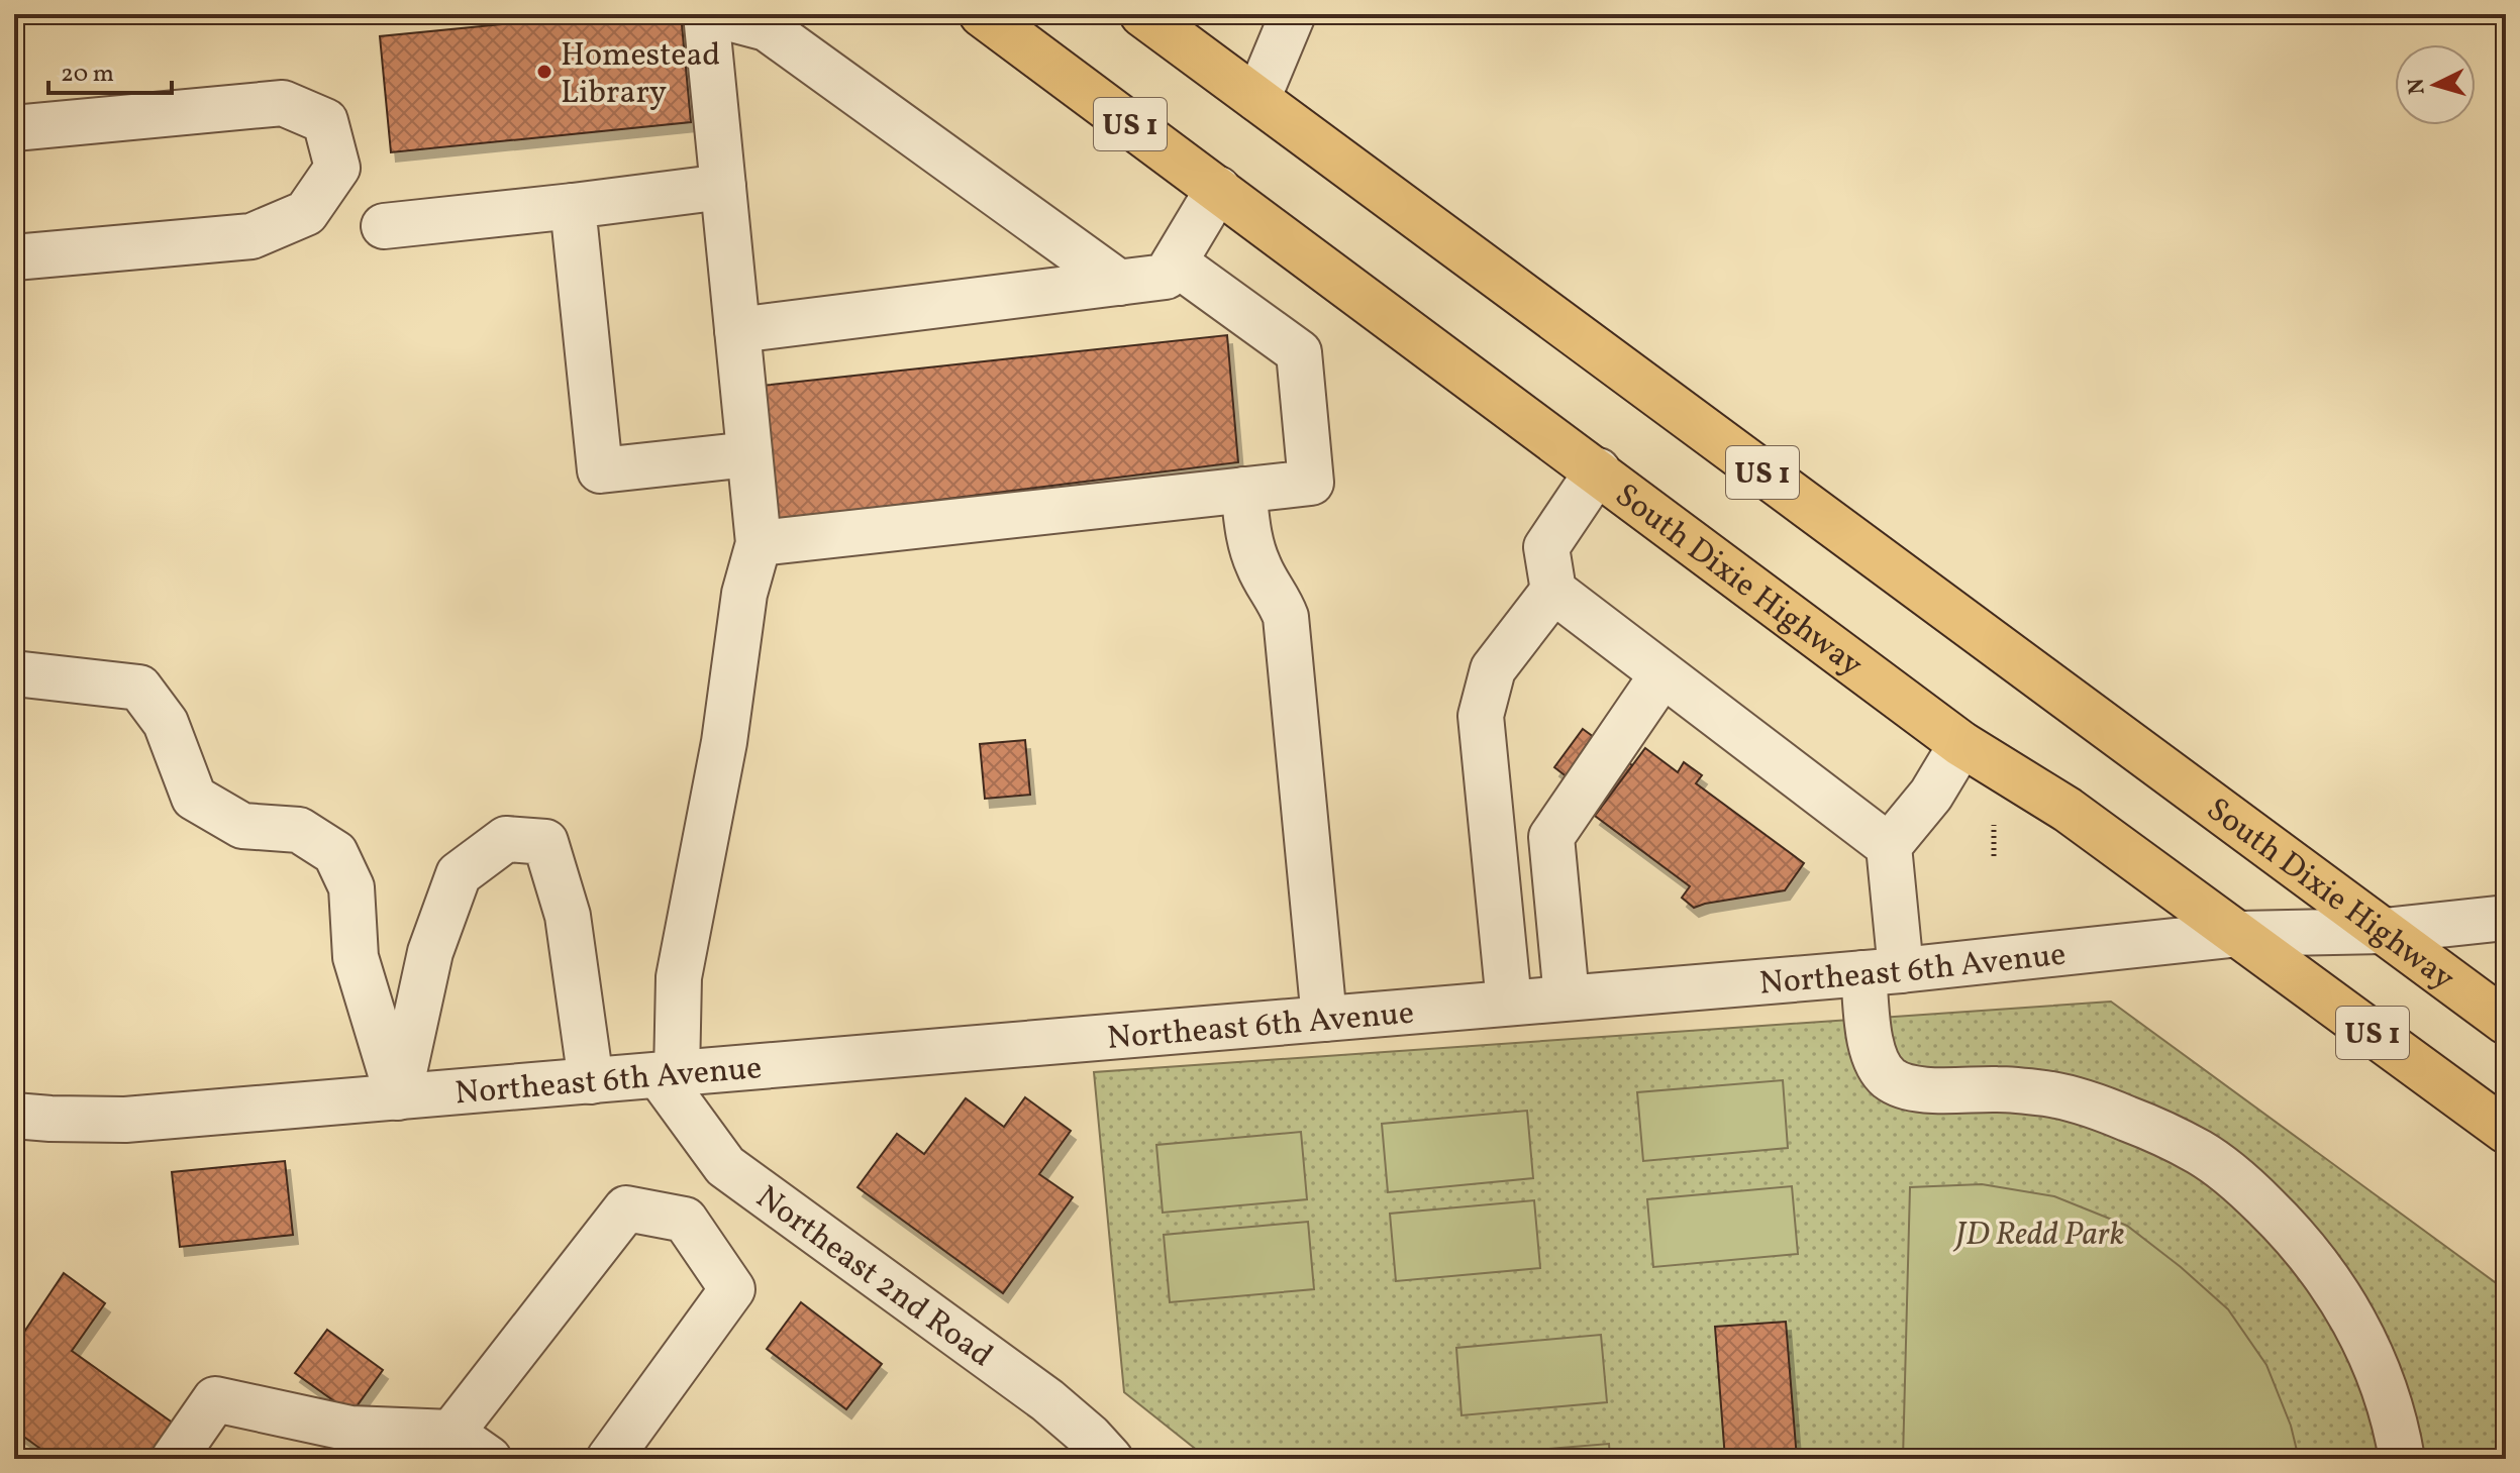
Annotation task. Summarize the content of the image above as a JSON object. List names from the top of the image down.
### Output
{
  "streets": {
    "highway": ["US 1", "South Dixie Highway"],
    "street": ["Northeast 6th Avenue", "Northeast 2nd Road"]
  },
  "crossings": [
    ["South Dixie Highway", "Northeast 6th Avenue"],
    ["Northeast 6th Avenue", "Northeast 2nd Road"]
  ],
  "parks": ["JD Redd Park"],
  "places": ["Homestead Library"],
  "scale_bar": "20 m",
  "north": "left"
}
